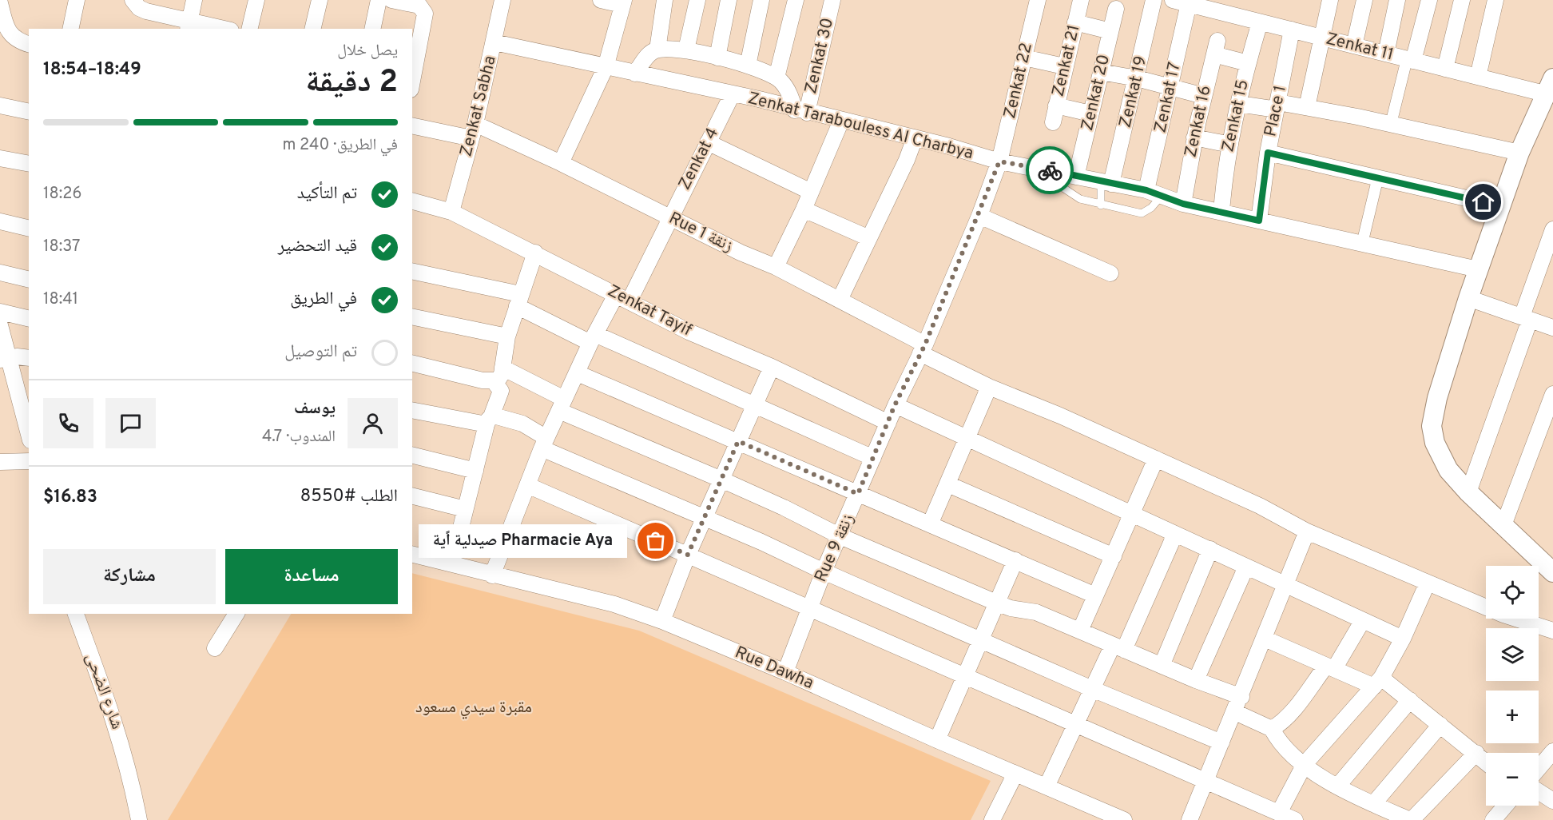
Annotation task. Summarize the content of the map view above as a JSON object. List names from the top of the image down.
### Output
{
  "streets": {
    "street": [
      "Zenkat 11",
      "Zenkat 30",
      "Zenkat 21",
      "Zenkat 22",
      "Zenkat 19",
      "Zenkat 20",
      "Zenkat 17",
      "Zenkat Sabha",
      "Place 1",
      "Zenkat 15",
      "Zenkat 16",
      "Zenkat Tarabouless Al Charbya",
      "Zenkat 4",
      "Rue 1 زنقة",
      "Zenkat Tayif",
      "Rue 9 زنقة",
      "Rue Dawha",
      "شارع الضحى"
    ]
  },
  "crossings": [
    ["Zenkat 11", "Zenkat 17"],
    ["Zenkat 11", "Place 1"],
    ["Zenkat 11", "Zenkat 15"],
    ["Zenkat 30", "Zenkat Tarabouless Al Charbya"],
    ["Zenkat 22", "Zenkat Tarabouless Al Charbya"],
    ["Zenkat 22", "Rue 9 زنقة"],
    ["Zenkat 19", "Zenkat Tarabouless Al Charbya"],
    ["Zenkat 20", "Zenkat Tarabouless Al Charbya"],
    ["Zenkat 17", "Zenkat Tarabouless Al Charbya"],
    ["Zenkat Sabha", "Zenkat Tarabouless Al Charbya"],
    ["Zenkat Sabha", "Rue 1 زنقة"],
    ["Zenkat Sabha", "Zenkat Tayif"],
    ["Place 1", "Zenkat Tarabouless Al Charbya"],
    ["Zenkat 15", "Zenkat 16"],
    ["Zenkat 15", "Zenkat Tarabouless Al Charbya"],
    ["Zenkat 16", "Zenkat Tarabouless Al Charbya"],
    ["Zenkat Tarabouless Al Charbya", "Zenkat 4"],
    ["Zenkat Tarabouless Al Charbya", "Rue 9 زنقة"],
    ["Zenkat 4", "Rue 1 زنقة"],
    ["Zenkat 4", "Zenkat Tayif"],
    ["Zenkat 4", "Rue Dawha"],
    ["Rue 1 زنقة", "Rue 9 زنقة"],
    ["Zenkat Tayif", "Rue 9 زنقة"],
    ["Rue 9 زنقة", "Rue Dawha"]
  ],
  "parks": ["مقبرة سيدي مسعود"],
  "places": ["Pharmacie Aya صيدلية اًية"],
  "page": {
    "heading": ["2 دقيقة", "يصل خلال", "18:49–18:54"],
    "panel": [
      "يوسف",
      "المندوب · 4.7",
      "الطلب #8550",
      "$16.83"
    ],
    "bar": "في الطريق · 240 m",
    "list": [
      ["تم التأكيد", "18:26"],
      ["قيد التحضير", "18:37"],
      ["في الطريق", "18:41"],
      "تم التوصيل"
    ],
    "bubble": "Pharmacie Aya صيدلية اًية",
    "buttons": ["مساعدة", "مشاركة"],
    "map_buttons": ["+", "−"]
  }
}
